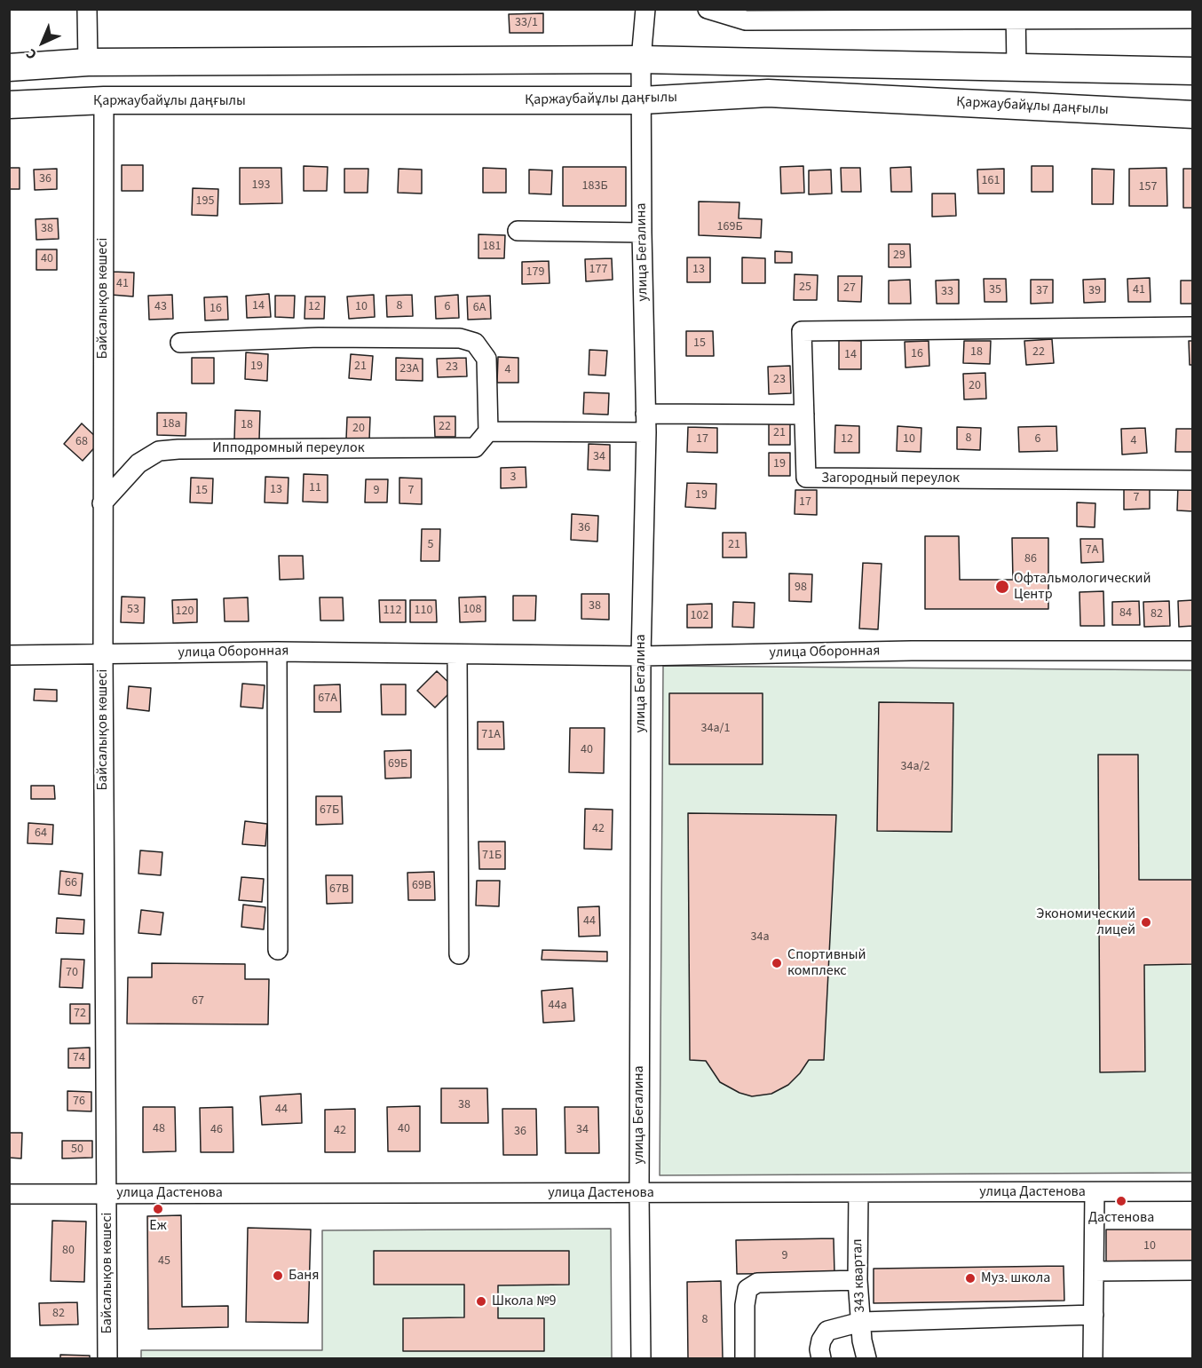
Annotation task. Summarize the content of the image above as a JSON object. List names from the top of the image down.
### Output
{
  "streets": {
    "highway": ["Қаржаубайұлы даңғылы"],
    "street": [
      "улица Бегалина",
      "Байсалықов көшесі",
      "Ипподромный переулок",
      "Загородный переулок",
      "улица Оборонная",
      "улица Дастенова",
      "343 квартал"
    ]
  },
  "crossings": [
    ["Қаржаубайұлы даңғылы", "улица Бегалина"],
    ["Қаржаубайұлы даңғылы", "Байсалықов көшесі"],
    ["улица Бегалина", "улица Оборонная"],
    ["улица Бегалина", "улица Дастенова"],
    ["Байсалықов көшесі", "Ипподромный переулок"],
    ["Байсалықов көшесі", "улица Оборонная"],
    ["Байсалықов көшесі", "улица Дастенова"],
    ["улица Дастенова", "343 квартал"]
  ],
  "places": [
    "Офтальмологический Центр",
    "Экономический лицей",
    "Спортивный комплекс",
    "Дастенова",
    "Еж",
    "Баня",
    "Муз. школа",
    "Школа №9"
  ],
  "house_numbers": [
    "33/1",
    "36",
    "161",
    "193",
    "183Б",
    "157",
    "195",
    "169Б",
    "38",
    "181",
    "29",
    "40",
    "177",
    "13",
    "179",
    "41",
    "25",
    "27",
    "35",
    "41",
    "37",
    "39",
    "33",
    "14",
    "8",
    "43",
    "12",
    "10",
    "6",
    "6А",
    "16",
    "15",
    "18",
    "22",
    "16",
    "14",
    "19",
    "21",
    "23",
    "23А",
    "4",
    "23",
    "20",
    "18а",
    "18",
    "22",
    "20",
    "21",
    "8",
    "17",
    "12",
    "10",
    "6",
    "4",
    "68",
    "34",
    "19",
    "3",
    "11",
    "13",
    "15",
    "9",
    "7",
    "19",
    "7",
    "17",
    "36",
    "5",
    "21",
    "7А",
    "86",
    "98",
    "38",
    "53",
    "108",
    "112",
    "110",
    "120",
    "84",
    "82",
    "102",
    "67А",
    "34а/1",
    "71А",
    "40",
    "69Б",
    "34а/2",
    "67Б",
    "42",
    "64",
    "71Б",
    "66",
    "69В",
    "67В",
    "44",
    "34а",
    "70",
    "67",
    "44а",
    "72",
    "74",
    "76",
    "38",
    "44",
    "48",
    "40",
    "46",
    "34",
    "42",
    "36",
    "50",
    "10",
    "80",
    "9",
    "45",
    "82",
    "8"
  ],
  "north": "bottom left"
}
